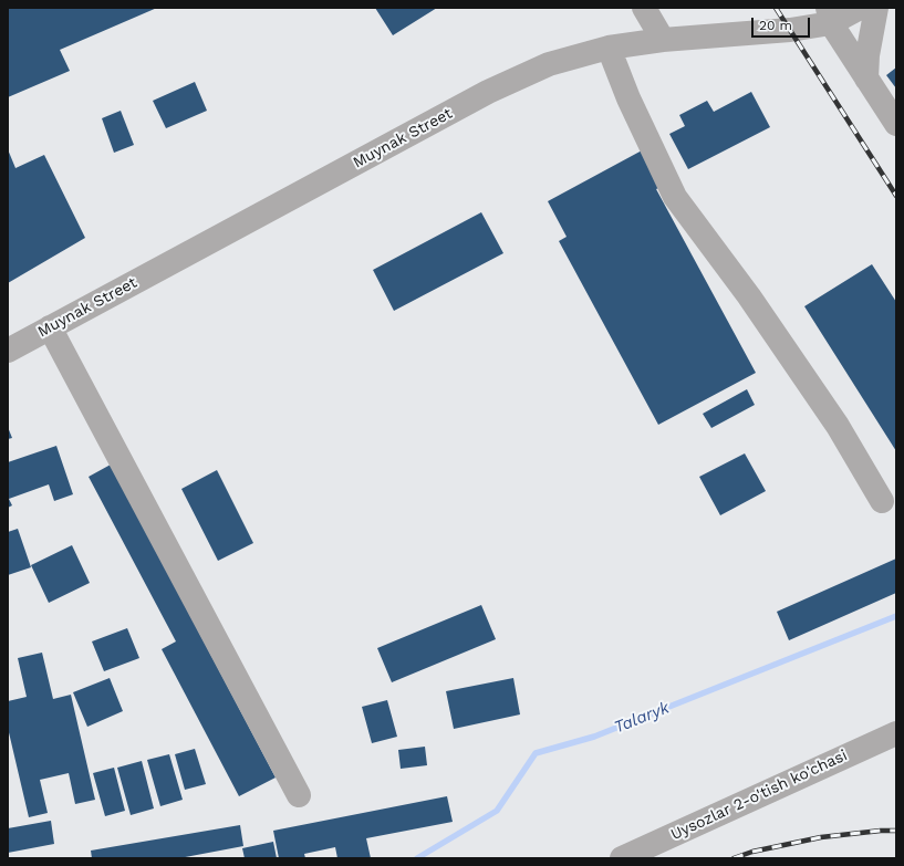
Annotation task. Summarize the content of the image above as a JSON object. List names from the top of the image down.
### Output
{
  "streets": {
    "street": ["Muynak Street", "Uysozlar 2-o'tish ko'chasi"]
  },
  "water": ["Talaryk"],
  "scale_bar": "20 m"
}
